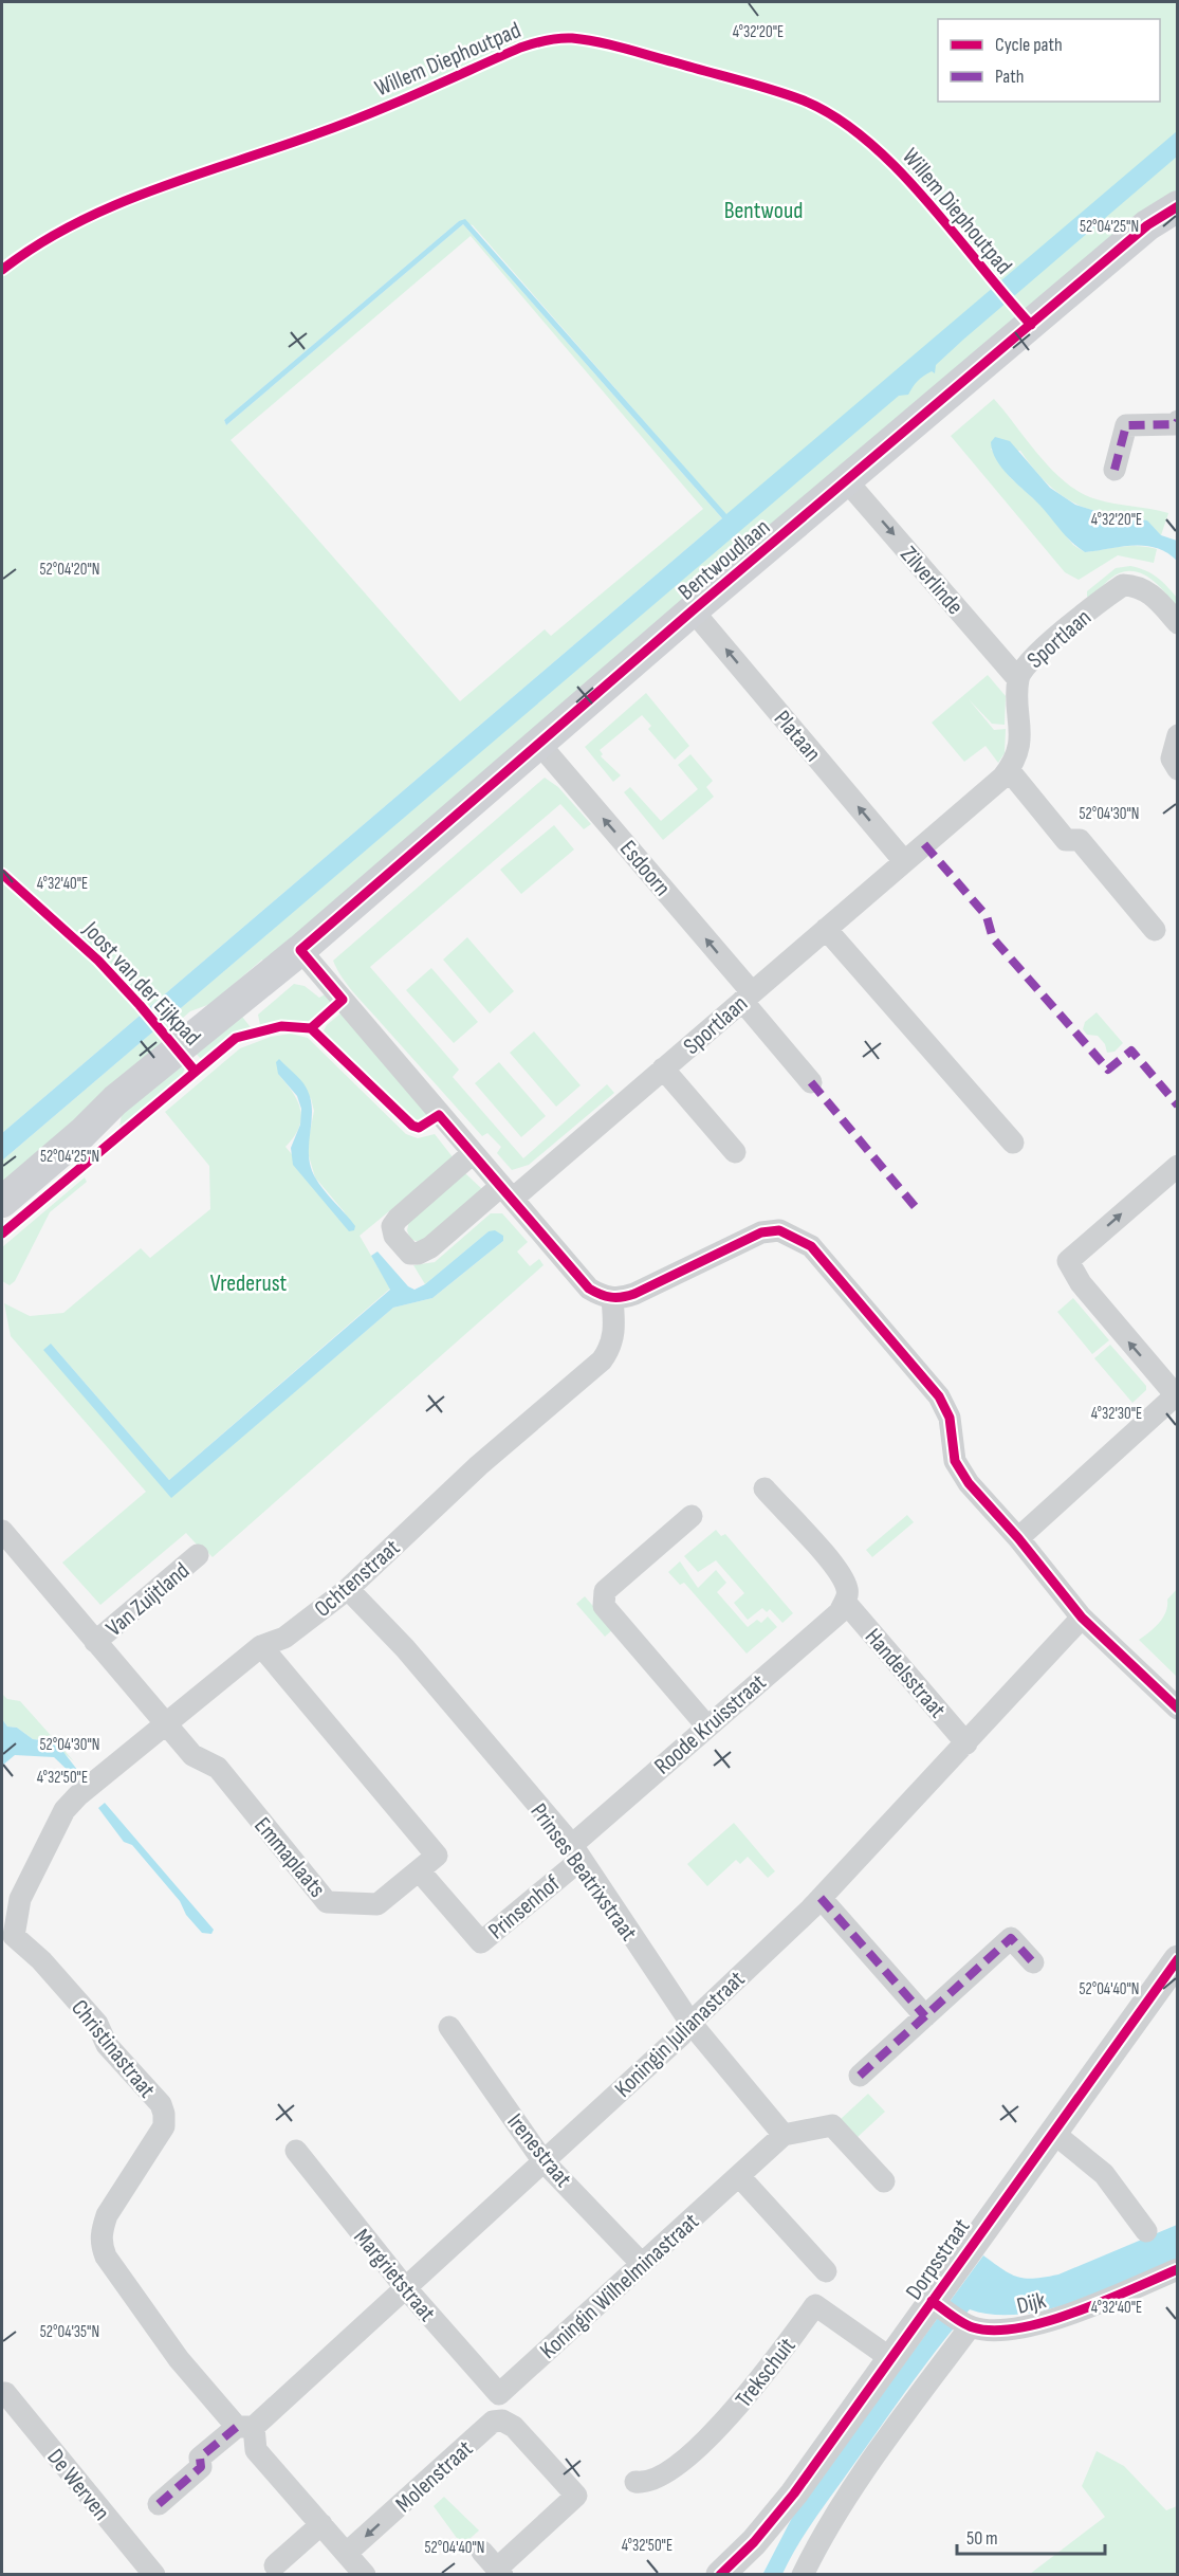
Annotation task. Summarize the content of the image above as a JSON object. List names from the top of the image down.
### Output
{
  "streets": {
    "main road": ["Bentwoudlaan"],
    "street": [
      "Zilverlinde",
      "Sportlaan",
      "Plataan",
      "Esdoorn",
      "Ochtenstraat",
      "Van Zuijtland",
      "Handelsstraat",
      "Roode Kruisstraat",
      "Emmaplaats",
      "Prinses Beatrixstraat",
      "Prinsenhof",
      "Koningin Julianastraat",
      "Christinastraat",
      "Irenestraat",
      "Dorpsstraat",
      "Margrietstraat",
      "Koningin Wilhelminastraat",
      "Dijk",
      "Trekschuit",
      "Molenstraat",
      "De Werven"
    ],
    "cycle path": ["Willem Diephoutpad", "Joost van der Eijkpad"]
  },
  "crossings": [
    ["Bentwoudlaan", "Zilverlinde"],
    ["Bentwoudlaan", "Plataan"],
    ["Bentwoudlaan", "Esdoorn"],
    ["Zilverlinde", "Sportlaan"],
    ["Sportlaan", "Plataan"],
    ["Sportlaan", "Esdoorn"],
    ["Ochtenstraat", "Van Zuijtland"],
    ["Ochtenstraat", "Emmaplaats"],
    ["Ochtenstraat", "Prinses Beatrixstraat"],
    ["Ochtenstraat", "Christinastraat"],
    ["Van Zuijtland", "Emmaplaats"],
    ["Van Zuijtland", "Christinastraat"],
    ["Handelsstraat", "Roode Kruisstraat"],
    ["Handelsstraat", "Koningin Julianastraat"],
    ["Roode Kruisstraat", "Prinses Beatrixstraat"],
    ["Roode Kruisstraat", "Prinsenhof"],
    ["Emmaplaats", "Prinsenhof"],
    ["Emmaplaats", "Christinastraat"],
    ["Prinses Beatrixstraat", "Prinsenhof"],
    ["Prinses Beatrixstraat", "Koningin Julianastraat"],
    ["Prinses Beatrixstraat", "Koningin Wilhelminastraat"],
    ["Koningin Julianastraat", "Christinastraat"],
    ["Koningin Julianastraat", "Irenestraat"],
    ["Koningin Julianastraat", "Margrietstraat"],
    ["Christinastraat", "Molenstraat"],
    ["Irenestraat", "Koningin Wilhelminastraat"],
    ["Dorpsstraat", "Dijk"],
    ["Dorpsstraat", "Trekschuit"],
    ["Margrietstraat", "Koningin Wilhelminastraat"]
  ],
  "one_way": [
    "Zilverlinde",
    "Plataan",
    "Esdoorn",
    "Molenstraat"
  ],
  "parks": ["Bentwoud", "Vrederust"],
  "legend": ["Cycle path", "Path"],
  "scale_bar": "50 m",
  "coordinates": [
    "4°32'20\"E",
    "52°04'25\"N",
    "52°04'20\"N",
    "52°04'30\"N",
    "4°32'40\"E",
    "4°32'30\"E",
    "4°32'50\"E",
    "52°04'40\"N",
    "52°04'35\"N"
  ]
}
